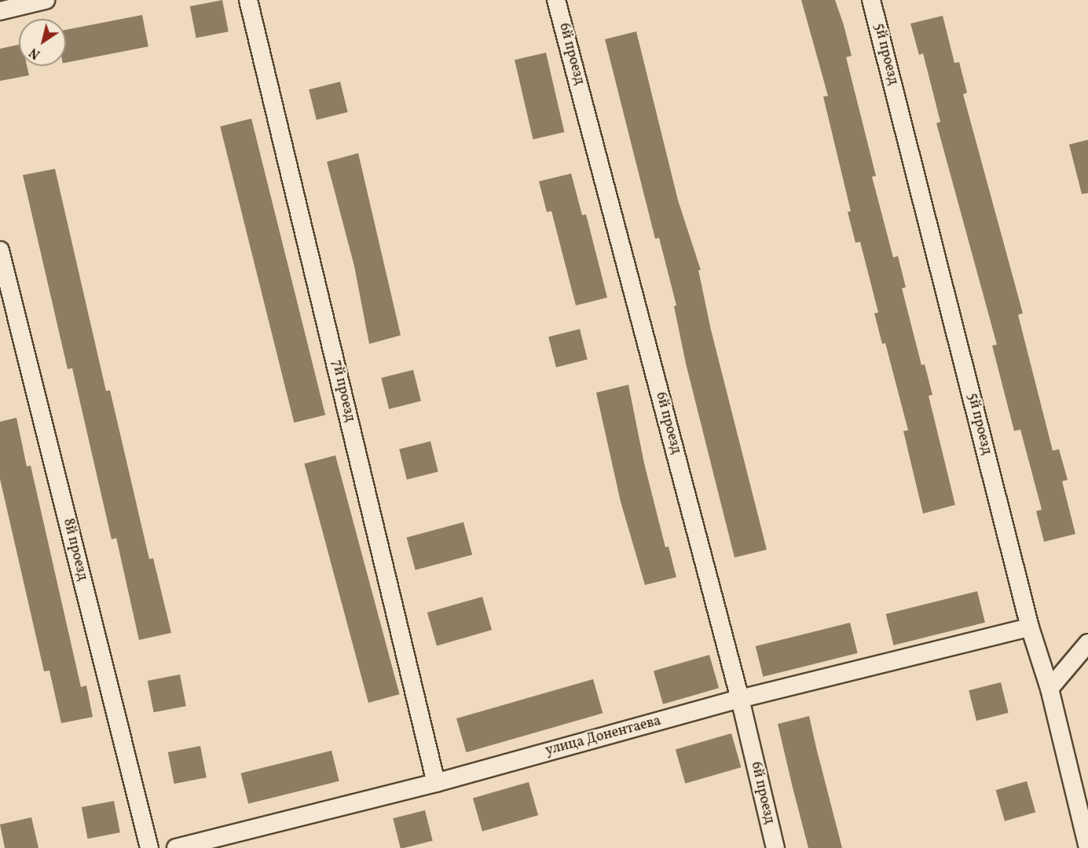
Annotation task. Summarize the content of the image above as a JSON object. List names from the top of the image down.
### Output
{
  "streets": {
    "street": [
      "6й проезд",
      "5й проезд",
      "7й проезд",
      "8й проезд",
      "улица Донентаева"
    ]
  },
  "crossings": [
    ["6й проезд", "улица Донентаева"],
    ["5й проезд", "улица Донентаева"],
    ["7й проезд", "улица Донентаева"]
  ],
  "north": "bottom left"
}
